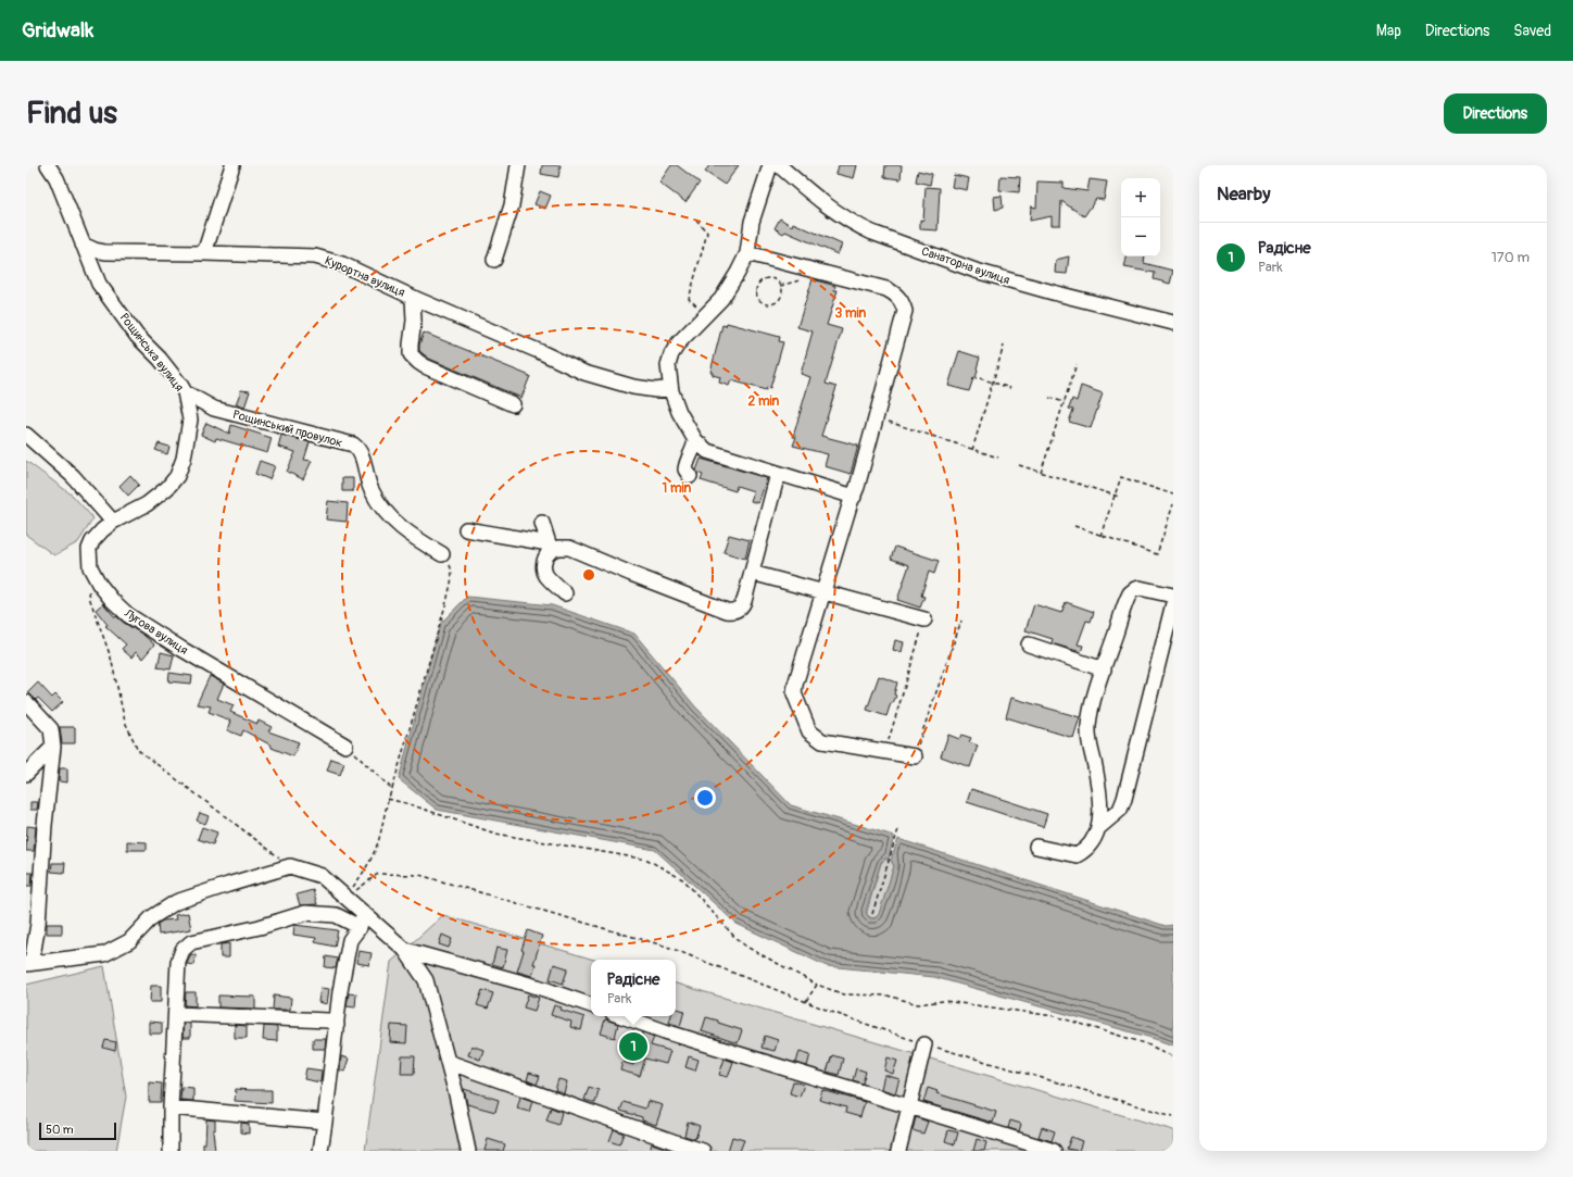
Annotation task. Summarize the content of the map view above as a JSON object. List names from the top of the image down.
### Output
{
  "streets": {
    "street": [
      "Санаторна вулиця",
      "Курортна вулиця",
      "Рощинська вулиця",
      "Рощинський провулок",
      "Лугова вулиця"
    ]
  },
  "crossings": [
    ["Курортна вулиця", "Рощинська вулиця"],
    ["Рощинська вулиця", "Рощинський провулок"],
    ["Рощинська вулиця", "Лугова вулиця"]
  ],
  "scale_bar": "50 m",
  "page": {
    "header": "Gridwalk",
    "nav": ["Map", "Directions", "Saved"],
    "buttons": "Directions",
    "title": "Find us",
    "heading": "Nearby",
    "map_buttons": ["+", "−"],
    "list": [
      {
        "mark": "1",
        "name": "Радісне",
        "note": "Park",
        "value": "170 m"
      }
    ],
    "popup": ["Радісне", "Park"],
    "pins": "1",
    "scale": "50 m"
  },
  "rings": ["3 min", "2 min", "1 min"]
}
